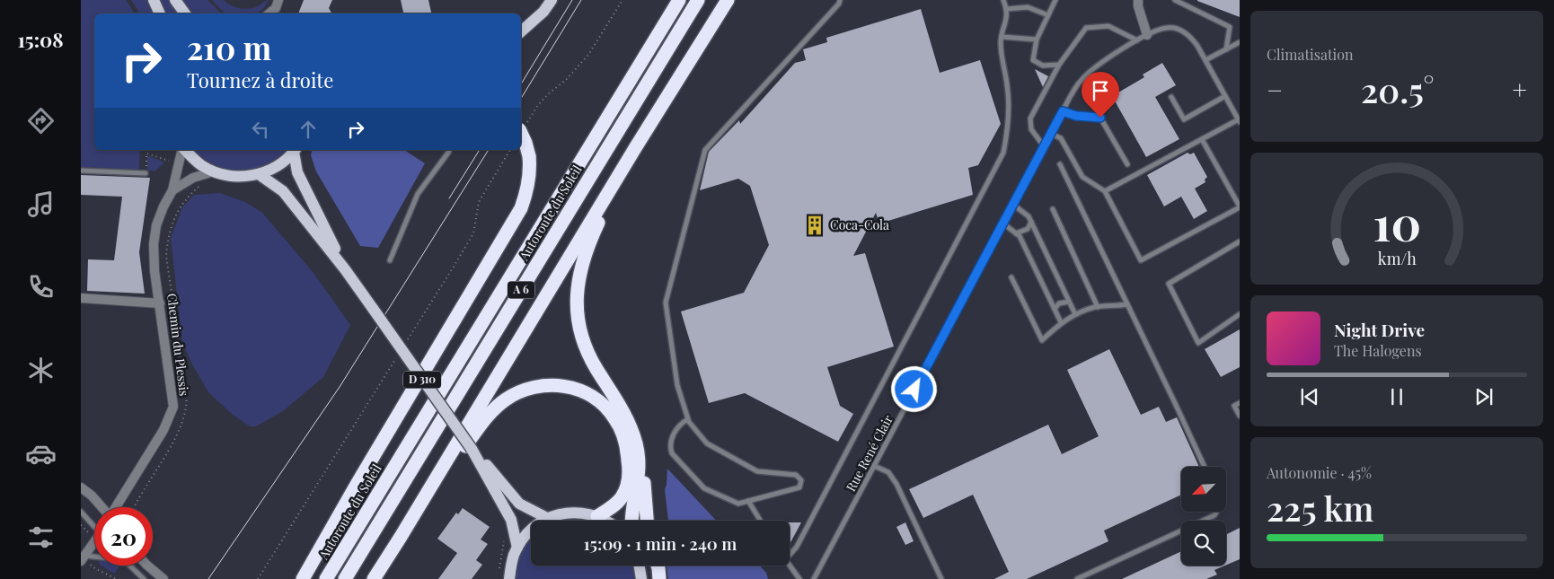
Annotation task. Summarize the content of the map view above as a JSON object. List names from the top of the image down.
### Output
{
  "streets": {
    "highway": ["Autoroute du Soleil", "A 6"],
    "main road": ["D 310"],
    "street": ["Chemin du Plessis"],
    "lane": ["Rue René Clair"]
  },
  "places": {
    "building": ["Coca-Cola"]
  },
  "north": "bottom left",
  "page": {
    "tabs": "15:08",
    "tile": [
      "Climatisation",
      ["Autonomie · 45%", "225 km"]
    ],
    "turn": ["210 m", "Tournez à droite"],
    "heat": ["−", "20.5°", "+"],
    "song": ["Night Drive", "The Halogens"],
    "limit": "20",
    "trip": "15:09 · 1 min · 240 m",
    "gauge": ["10", "km/h"]
  }
}
